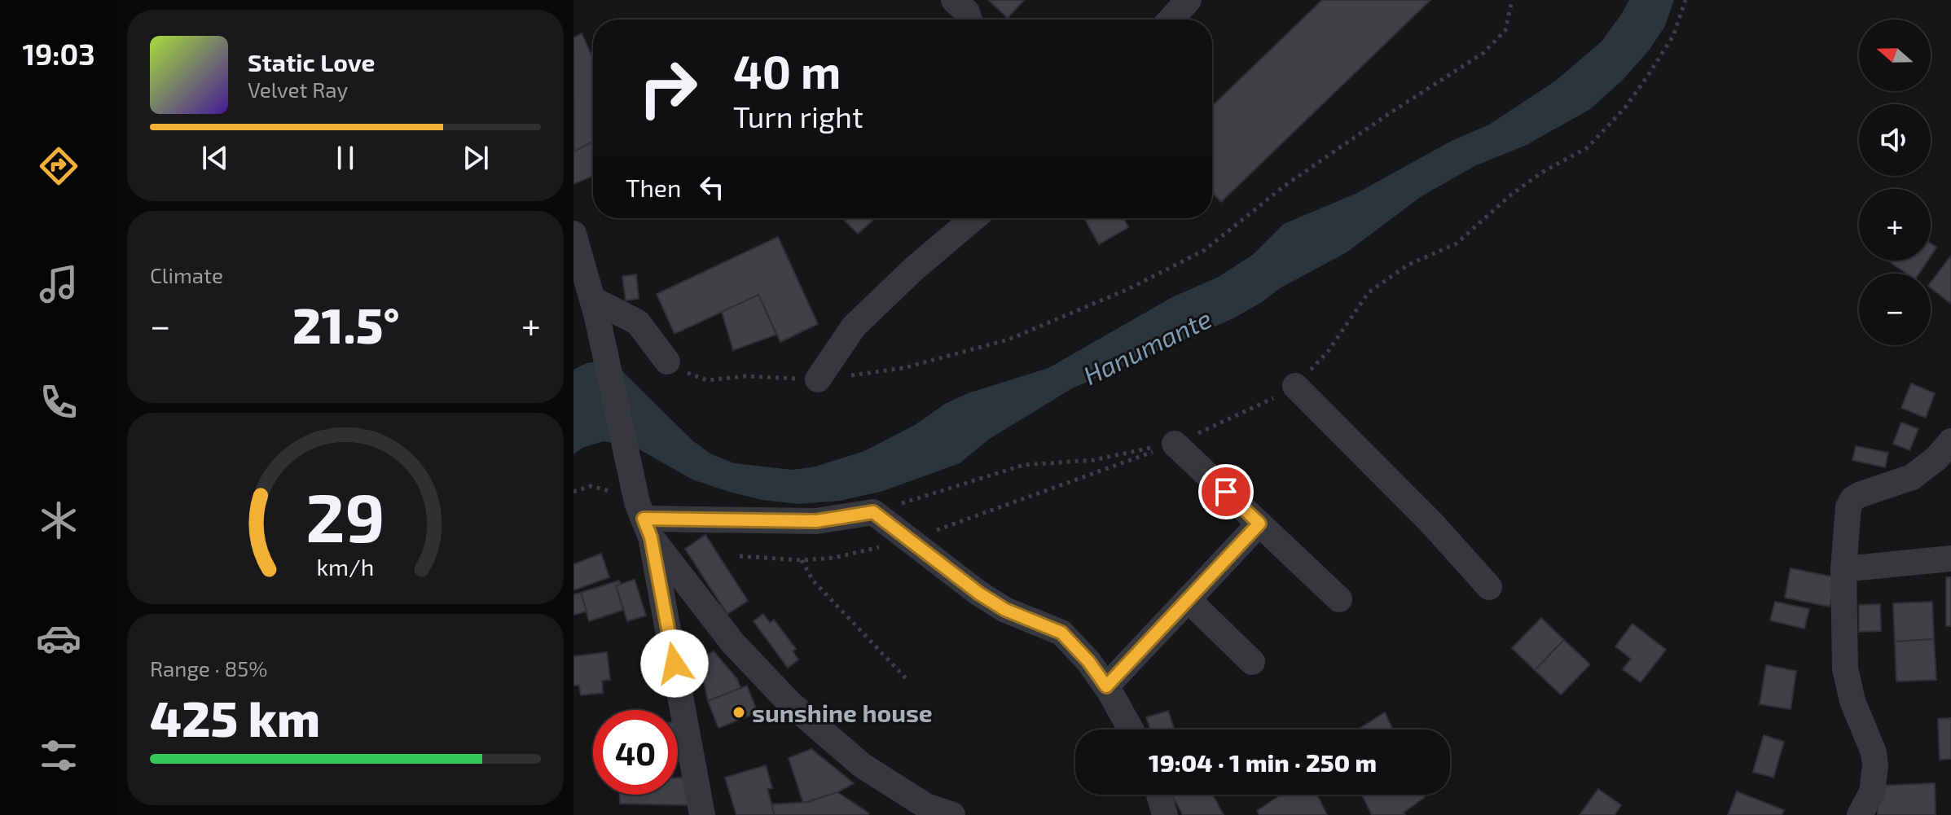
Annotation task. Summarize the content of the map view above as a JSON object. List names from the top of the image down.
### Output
{
  "water": ["Hanumante"],
  "places": ["sunshine house"],
  "north": "left",
  "page": {
    "tabs": "19:03",
    "map_buttons": ["+", "−"],
    "turn": ["40 m", "Turn right"],
    "song": ["Static Love", "Velvet Ray"],
    "then": "Then",
    "tile": [
      "Climate",
      ["Range · 85%", "425 km"]
    ],
    "heat": ["−", "21.5°", "+"],
    "limit": "40",
    "trip": "19:04 · 1 min · 250 m",
    "gauge": ["29", "km/h"]
  }
}
